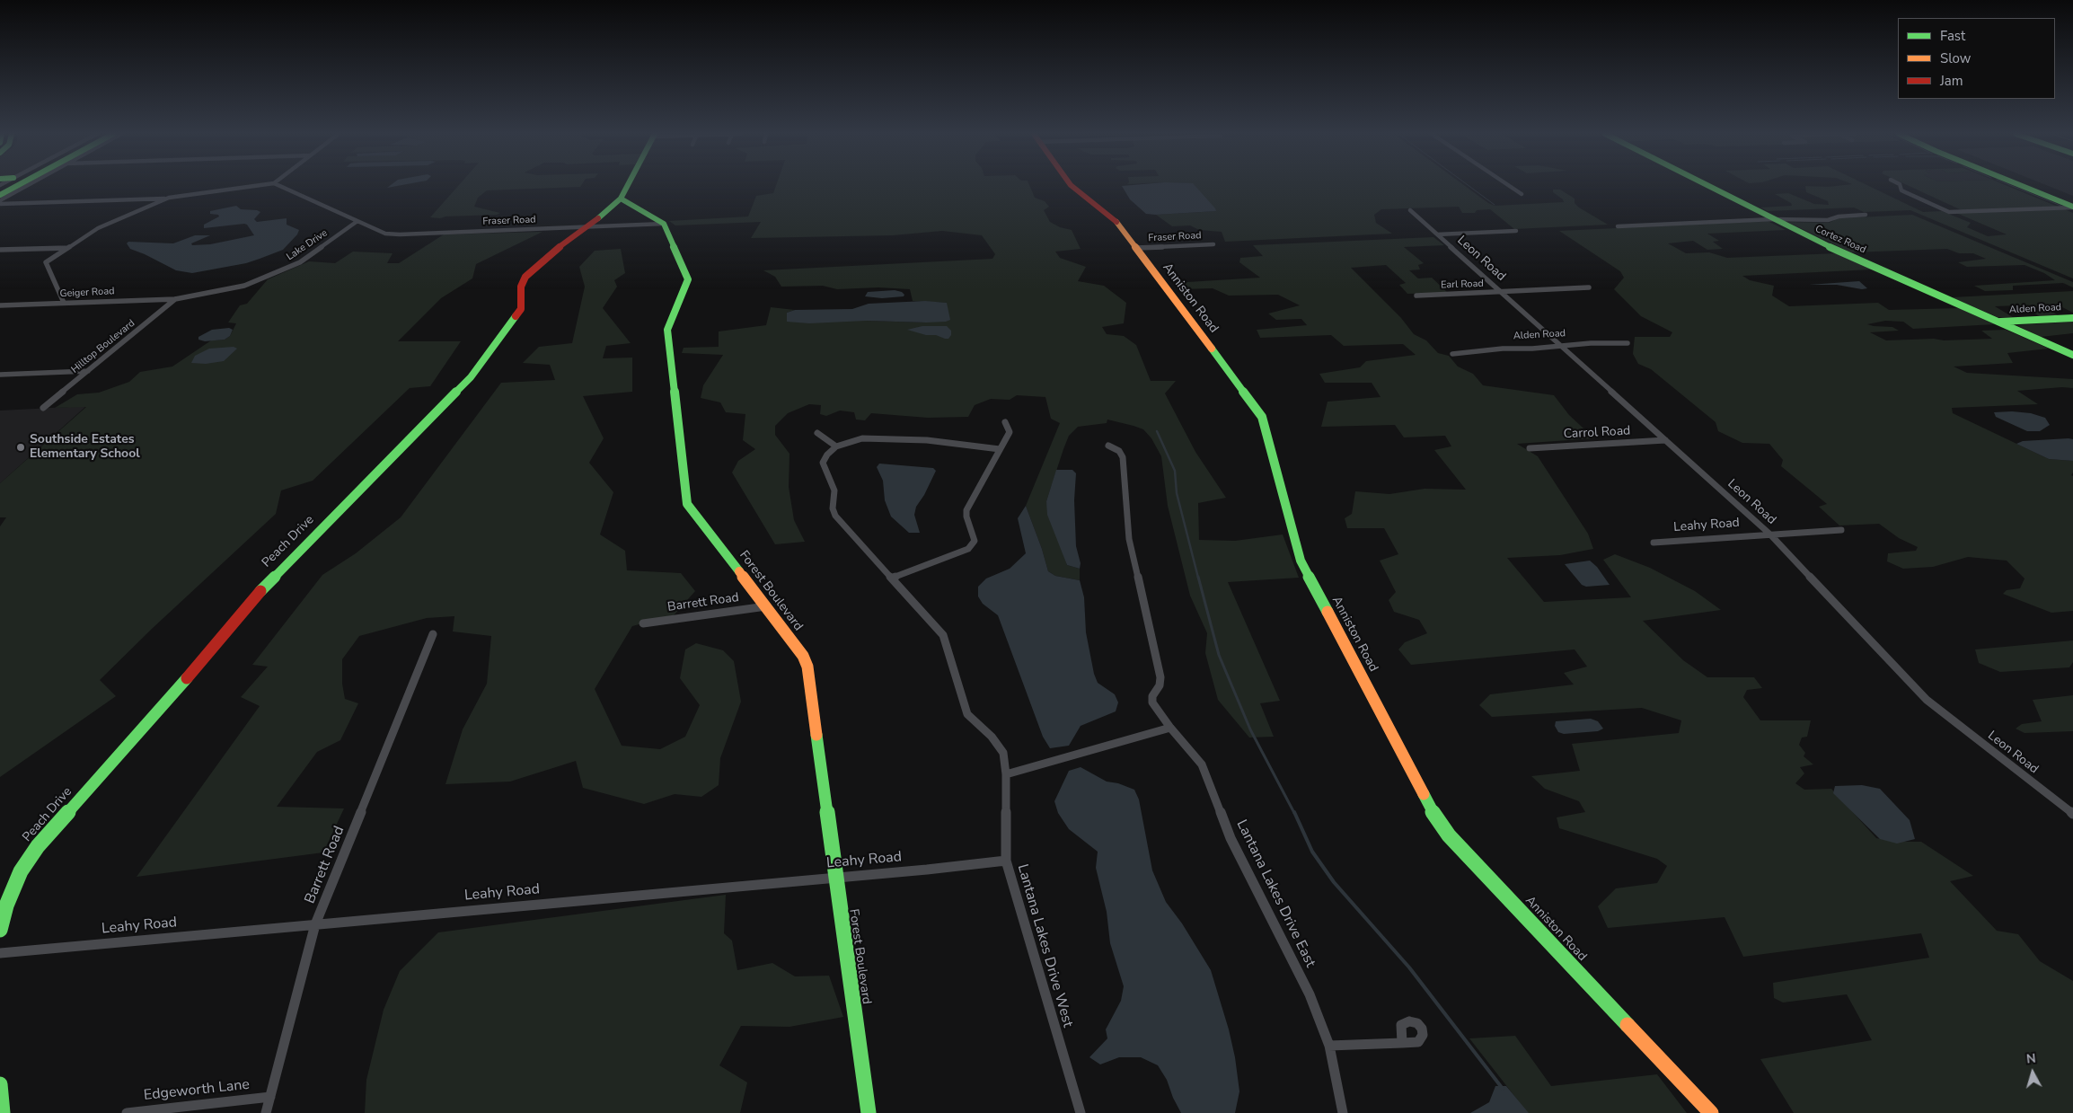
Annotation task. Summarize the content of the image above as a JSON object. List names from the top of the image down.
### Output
{
  "streets": {
    "main road": [
      "Cortez Road",
      "Anniston Road",
      "Alden Road",
      "Peach Drive",
      "Forest Boulevard"
    ],
    "street": [
      "Fraser Road",
      "Lake Drive",
      "Leon Road",
      "Earl Road",
      "Geiger Road",
      "Hilltop Boulevard",
      "Carrol Road",
      "Leahy Road",
      "Barrett Road",
      "Lantana Lakes Drive East",
      "Lantana Lakes Drive West",
      "Edgeworth Lane"
    ]
  },
  "crossings": [
    ["Fraser Road", "Lake Drive"],
    ["Fraser Road", "Anniston Road"],
    ["Fraser Road", "Peach Drive"],
    ["Fraser Road", "Forest Boulevard"],
    ["Cortez Road", "Alden Road"],
    ["Lake Drive", "Geiger Road"],
    ["Lake Drive", "Hilltop Boulevard"],
    ["Leon Road", "Earl Road"],
    ["Leon Road", "Alden Road"],
    ["Leon Road", "Carrol Road"],
    ["Leon Road", "Leahy Road"],
    ["Geiger Road", "Hilltop Boulevard"],
    ["Leahy Road", "Forest Boulevard"],
    ["Leahy Road", "Barrett Road"],
    ["Leahy Road", "Lantana Lakes Drive West"],
    ["Forest Boulevard", "Barrett Road"],
    ["Barrett Road", "Edgeworth Lane"]
  ],
  "places": ["Southside Estates Elementary School"],
  "legend": ["Fast", "Slow", "Jam"],
  "north": "top"
}
